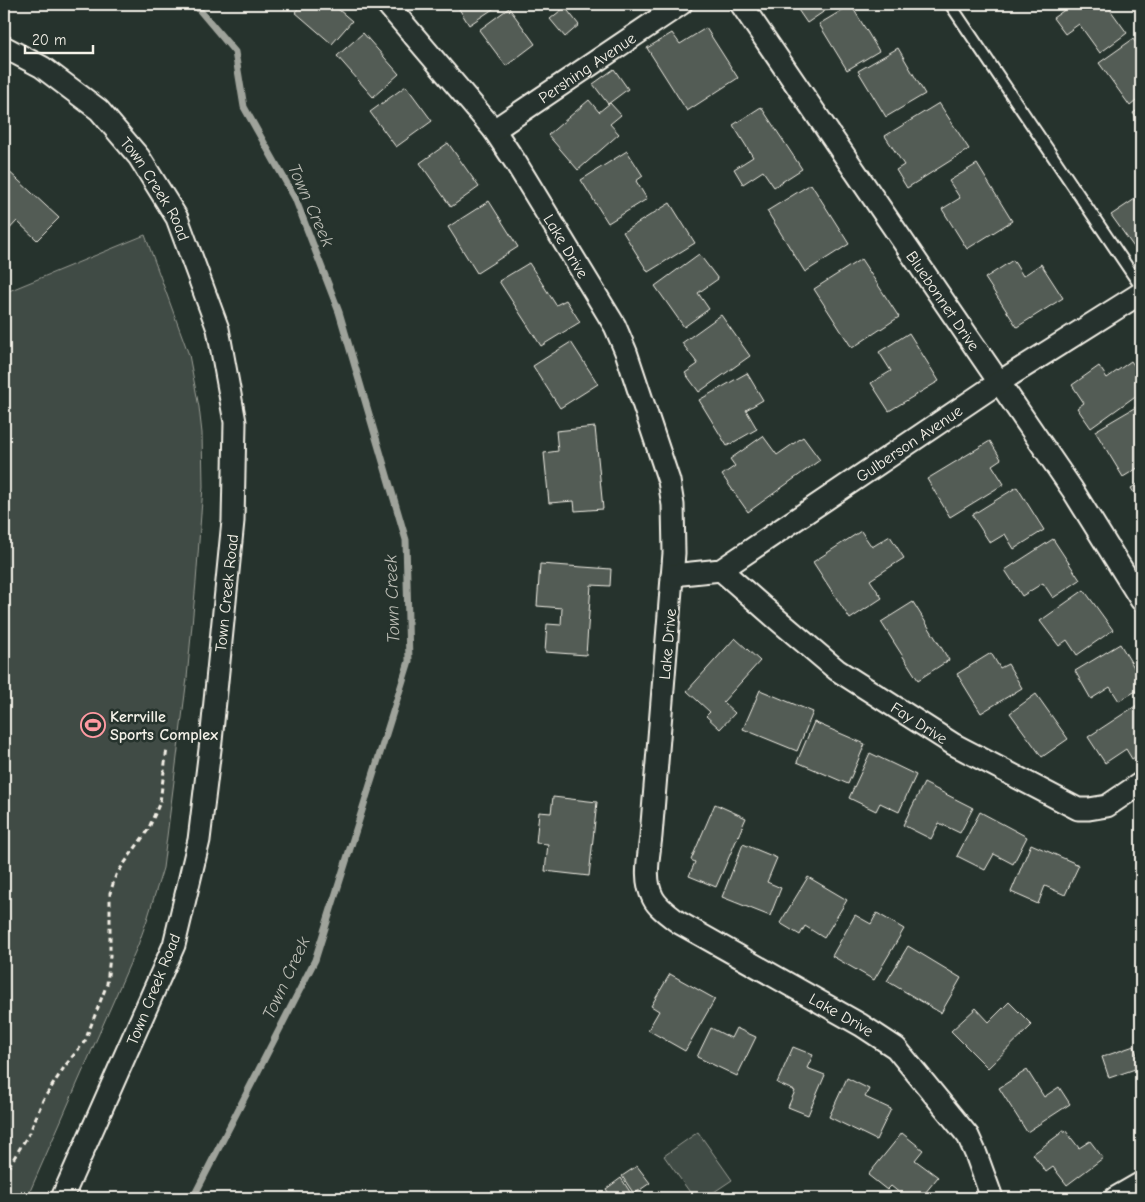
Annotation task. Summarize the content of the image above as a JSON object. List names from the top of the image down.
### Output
{
  "streets": {
    "street": [
      "Pershing Avenue",
      "Town Creek Road",
      "Lake Drive",
      "Bluebonnet Drive",
      "Gulberson Avenue",
      "Fay Drive"
    ]
  },
  "crossings": [
    ["Pershing Avenue", "Lake Drive"],
    ["Lake Drive", "Gulberson Avenue"],
    ["Bluebonnet Drive", "Gulberson Avenue"],
    ["Gulberson Avenue", "Fay Drive"]
  ],
  "water": ["Town Creek"],
  "places": {
    "sports": ["Kerrville Sports Complex"]
  },
  "scale_bar": "20 m"
}
